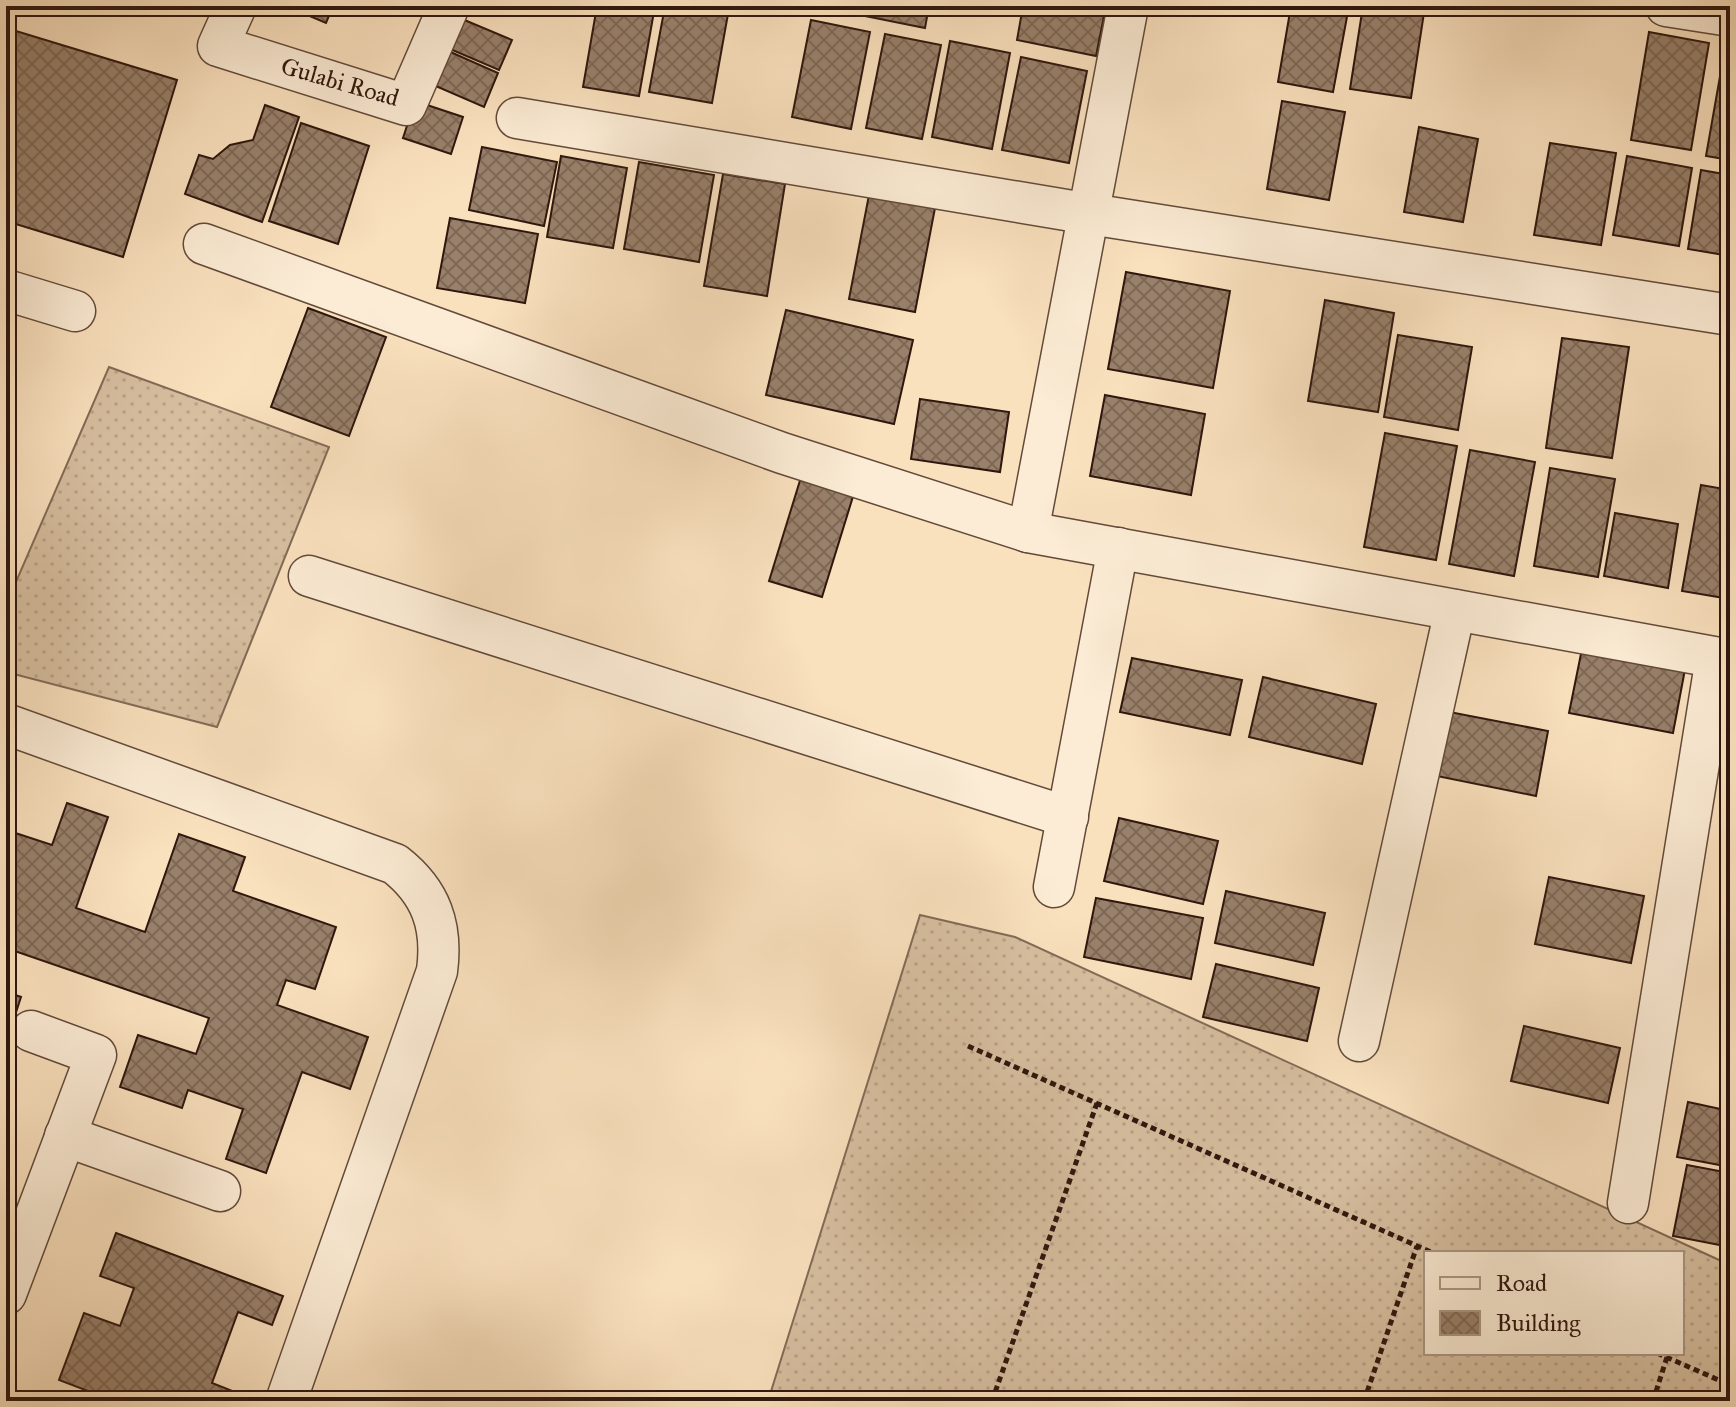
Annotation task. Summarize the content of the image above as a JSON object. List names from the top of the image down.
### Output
{
  "streets": {
    "street": ["Gulabi Road"]
  },
  "legend": ["Road", "Building"]
}
